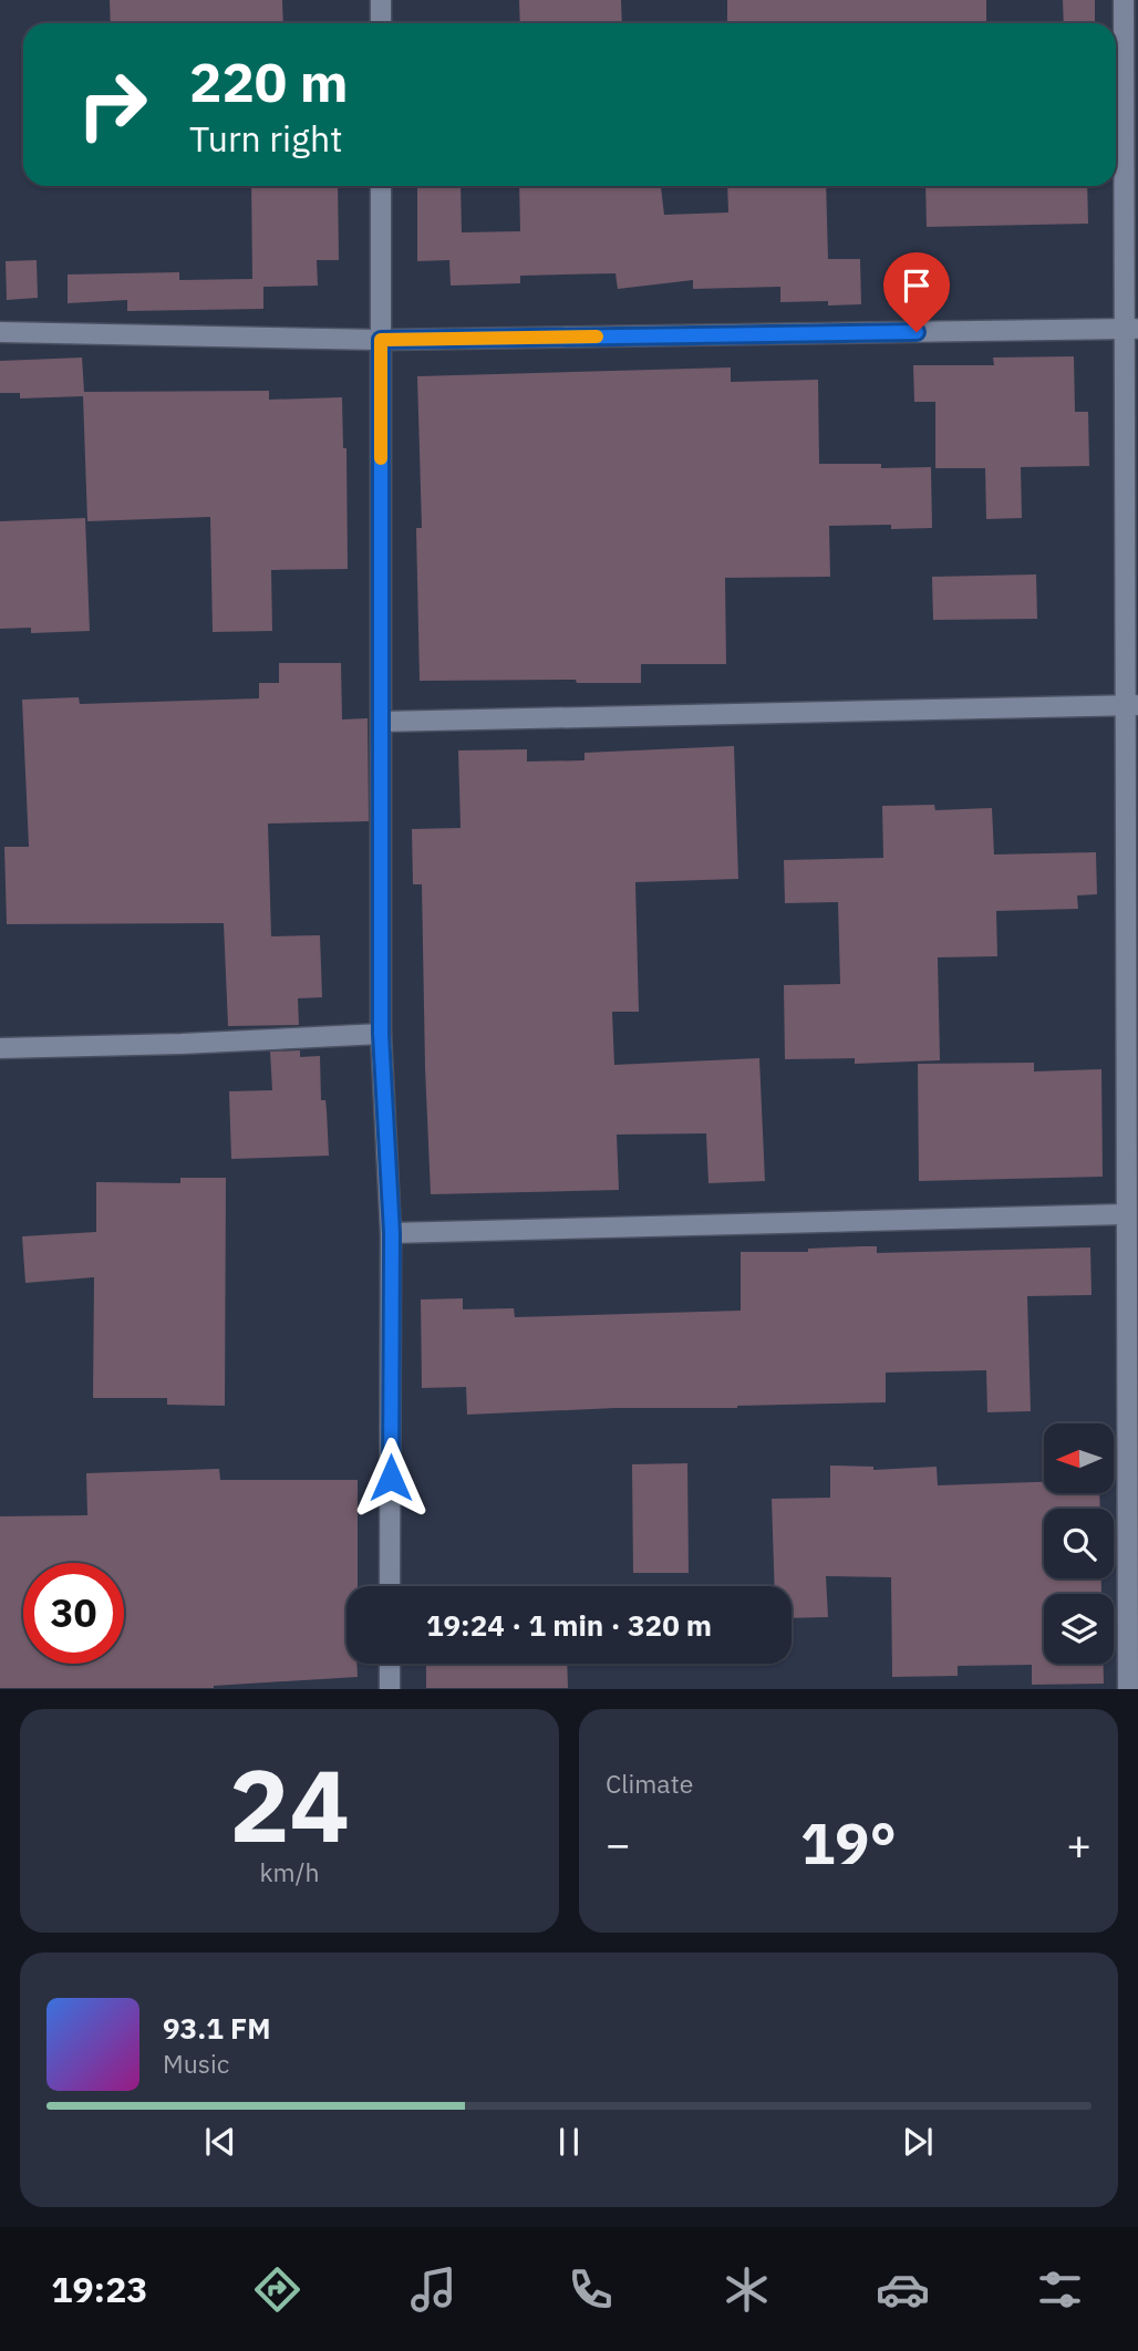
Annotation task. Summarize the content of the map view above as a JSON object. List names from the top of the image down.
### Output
{
  "north": "left",
  "page": {
    "turn": ["220 m", "Turn right"],
    "limit": "30",
    "trip": "19:24 · 1 min · 320 m",
    "tile": [
      ["24", "km/h"],
      "Climate"
    ],
    "heat": ["−", "19°", "+"],
    "song": ["93.1 FM", "Music"],
    "tabs": "19:23"
  }
}
